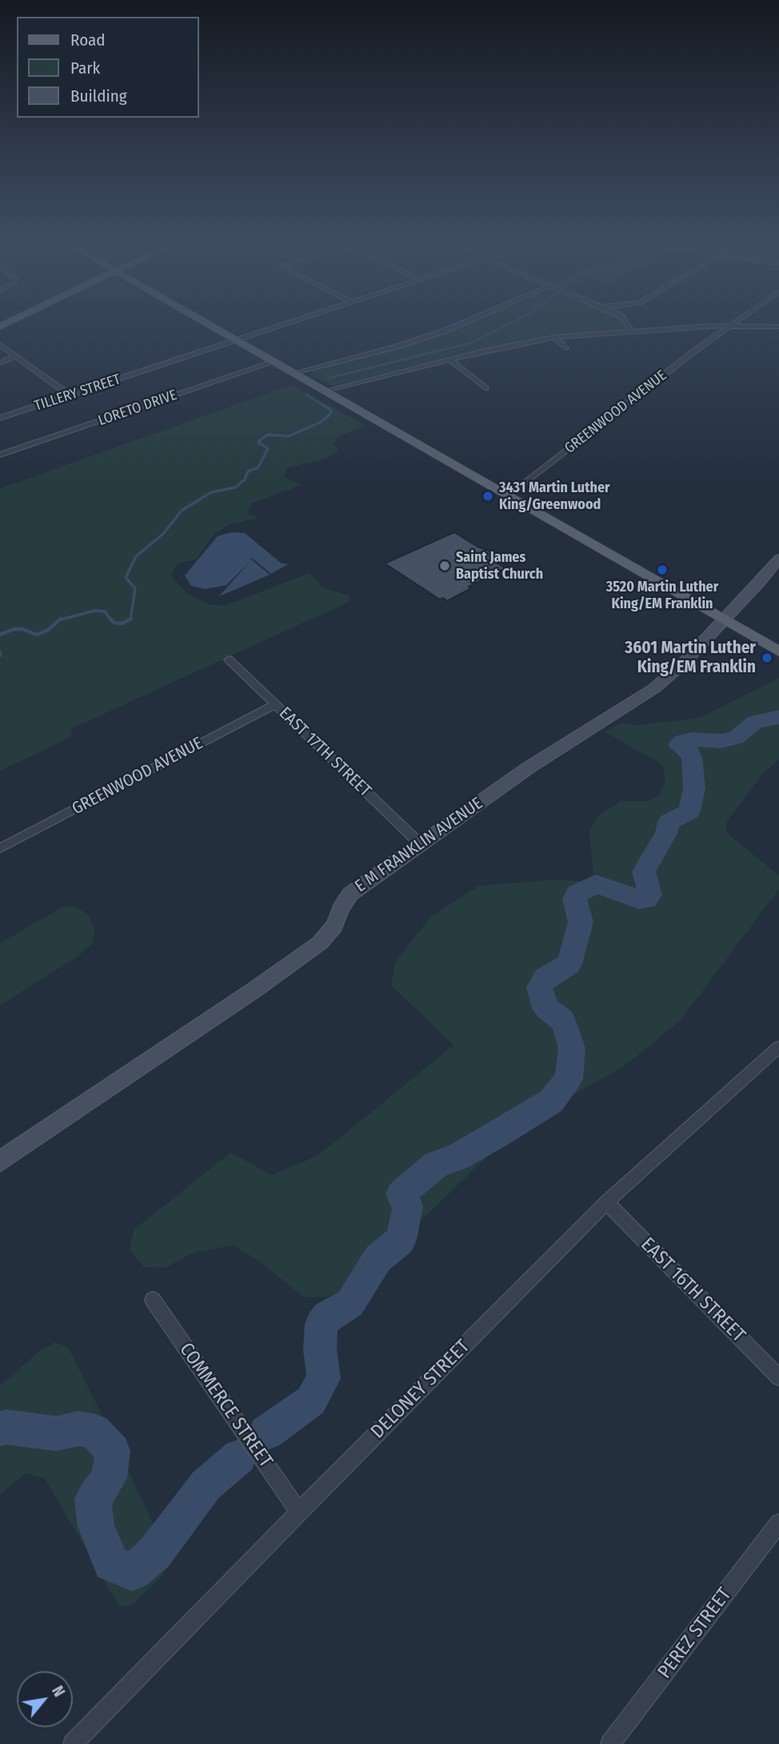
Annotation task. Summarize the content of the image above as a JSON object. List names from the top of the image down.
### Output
{
  "streets": {
    "street": [
      "TILLERY STREET",
      "LORETO DRIVE",
      "GREENWOOD AVENUE",
      "EAST 17TH STREET",
      "E M FRANKLIN AVENUE",
      "EAST 16TH STREET",
      "DELONEY STREET",
      "COMMERCE STREET",
      "PEREZ STREET"
    ]
  },
  "crossings": [
    ["GREENWOOD AVENUE", "EAST 17TH STREET"],
    ["EAST 17TH STREET", "E M FRANKLIN AVENUE"],
    ["EAST 16TH STREET", "DELONEY STREET"],
    ["DELONEY STREET", "COMMERCE STREET"]
  ],
  "places": [
    "3431 Martin Luther King/Greenwood",
    "Saint James Baptist Church",
    "3520 Martin Luther King/EM Franklin",
    "3601 Martin Luther King/EM Franklin"
  ],
  "legend": ["Road", "Park", "Building"],
  "north": "top right"
}
